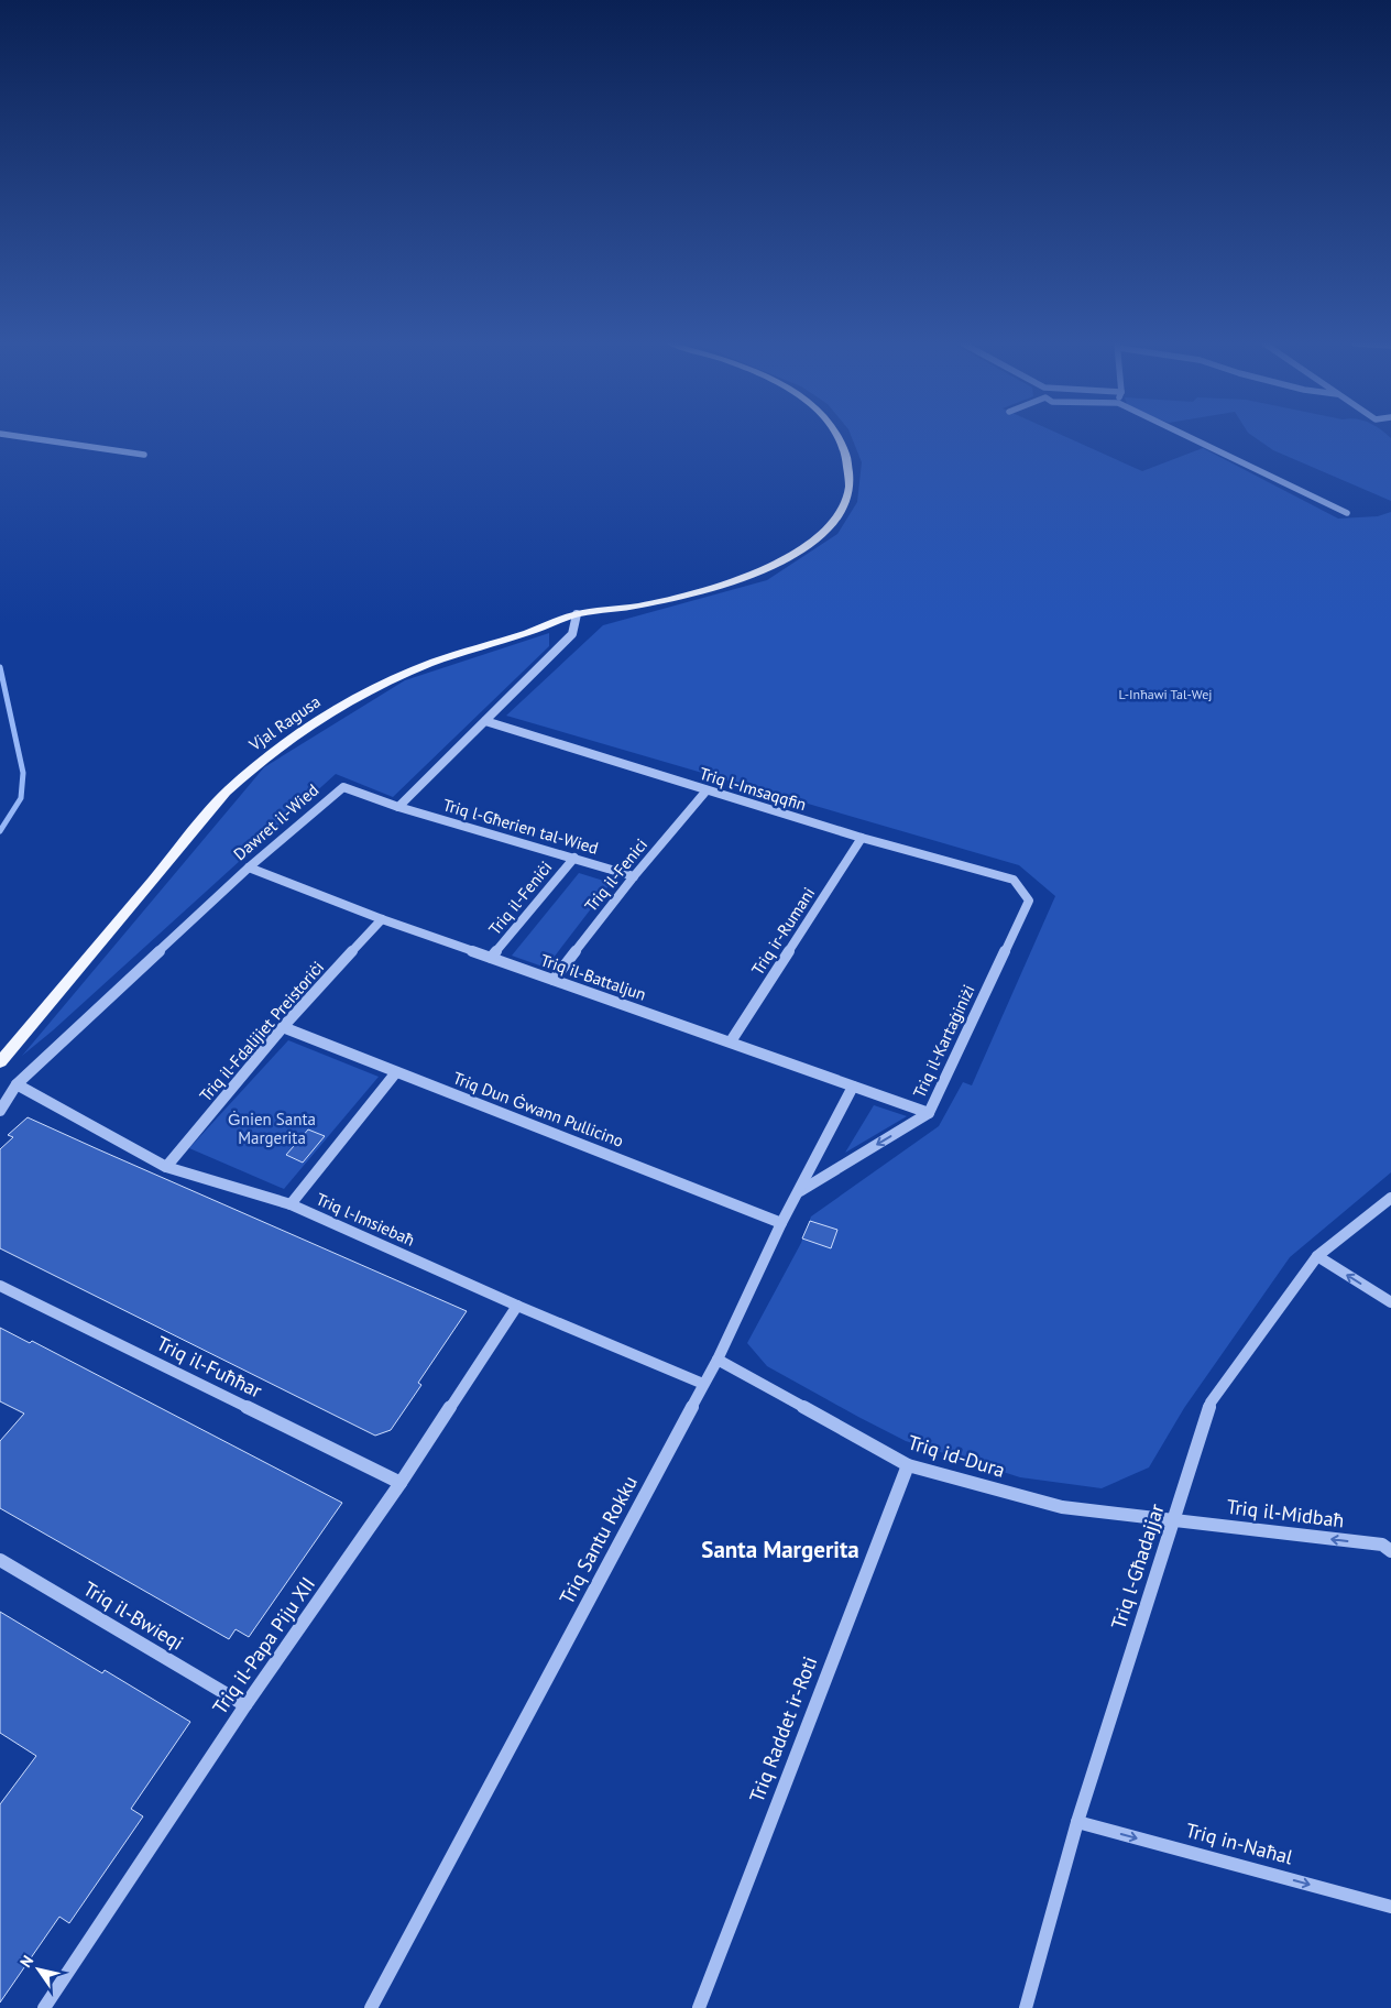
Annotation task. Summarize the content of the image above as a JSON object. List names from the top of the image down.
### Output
{
  "streets": {
    "main road": ["Vjal Ragusa"],
    "street": [
      "Triq l-Imsaqqfin",
      "Dawret il-Wied",
      "Triq l-Għerien tal-Wied",
      "Triq il-Fenici",
      "Triq il-Feniċi",
      "Triq ir-Rumani",
      "Triq il-Battaljun",
      "Triq il-Fdalijiet Preistoriċi",
      "Triq il-Kartaġiniżi",
      "Triq Dun Ġwann Pullicino",
      "Triq l-Imsiebaħ",
      "Triq il-Fuħħar",
      "Triq id-Dura",
      "Triq il-Midbaħ",
      "Triq Santu Rokku",
      "Triq l-Għadajjar",
      "Triq il-Bwieqi",
      "Triq il-Papa Piju XII",
      "Triq Raddet ir-Roti",
      "Triq in-Naħal"
    ]
  },
  "crossings": [
    ["Triq l-Imsaqqfin", "Triq il-Fenici"],
    ["Triq l-Imsaqqfin", "Triq ir-Rumani"],
    ["Triq l-Imsaqqfin", "Triq il-Kartaġiniżi"],
    ["Dawret il-Wied", "Triq l-Għerien tal-Wied"],
    ["Dawret il-Wied", "Triq il-Battaljun"],
    ["Dawret il-Wied", "Triq l-Imsiebaħ"],
    ["Triq l-Għerien tal-Wied", "Triq il-Fenici"],
    ["Triq l-Għerien tal-Wied", "Triq il-Feniċi"],
    ["Triq il-Fenici", "Triq il-Battaljun"],
    ["Triq il-Feniċi", "Triq il-Battaljun"],
    ["Triq ir-Rumani", "Triq il-Battaljun"],
    ["Triq il-Battaljun", "Triq il-Fdalijiet Preistoriċi"],
    ["Triq il-Battaljun", "Triq il-Kartaġiniżi"],
    ["Triq il-Battaljun", "Triq Santu Rokku"],
    ["Triq il-Fdalijiet Preistoriċi", "Triq Dun Ġwann Pullicino"],
    ["Triq il-Fdalijiet Preistoriċi", "Triq l-Imsiebaħ"],
    ["Triq il-Kartaġiniżi", "Triq Santu Rokku"],
    ["Triq Dun Ġwann Pullicino", "Triq Santu Rokku"],
    ["Triq l-Imsiebaħ", "Triq Santu Rokku"],
    ["Triq l-Imsiebaħ", "Triq il-Papa Piju XII"],
    ["Triq il-Fuħħar", "Triq il-Papa Piju XII"],
    ["Triq id-Dura", "Triq il-Midbaħ"],
    ["Triq id-Dura", "Triq Santu Rokku"],
    ["Triq id-Dura", "Triq l-Għadajjar"],
    ["Triq id-Dura", "Triq Raddet ir-Roti"],
    ["Triq il-Midbaħ", "Triq l-Għadajjar"],
    ["Triq l-Għadajjar", "Triq in-Naħal"],
    ["Triq il-Bwieqi", "Triq il-Papa Piju XII"]
  ],
  "one_way": ["Triq il-Kartaġiniżi", "Triq il-Midbaħ", "Triq in-Naħal"],
  "districts": ["Santa Margerita"],
  "parks": ["L-Inħawi Tal-Wej", "Ġnien Santa Margerita"],
  "north": "top left"
}
